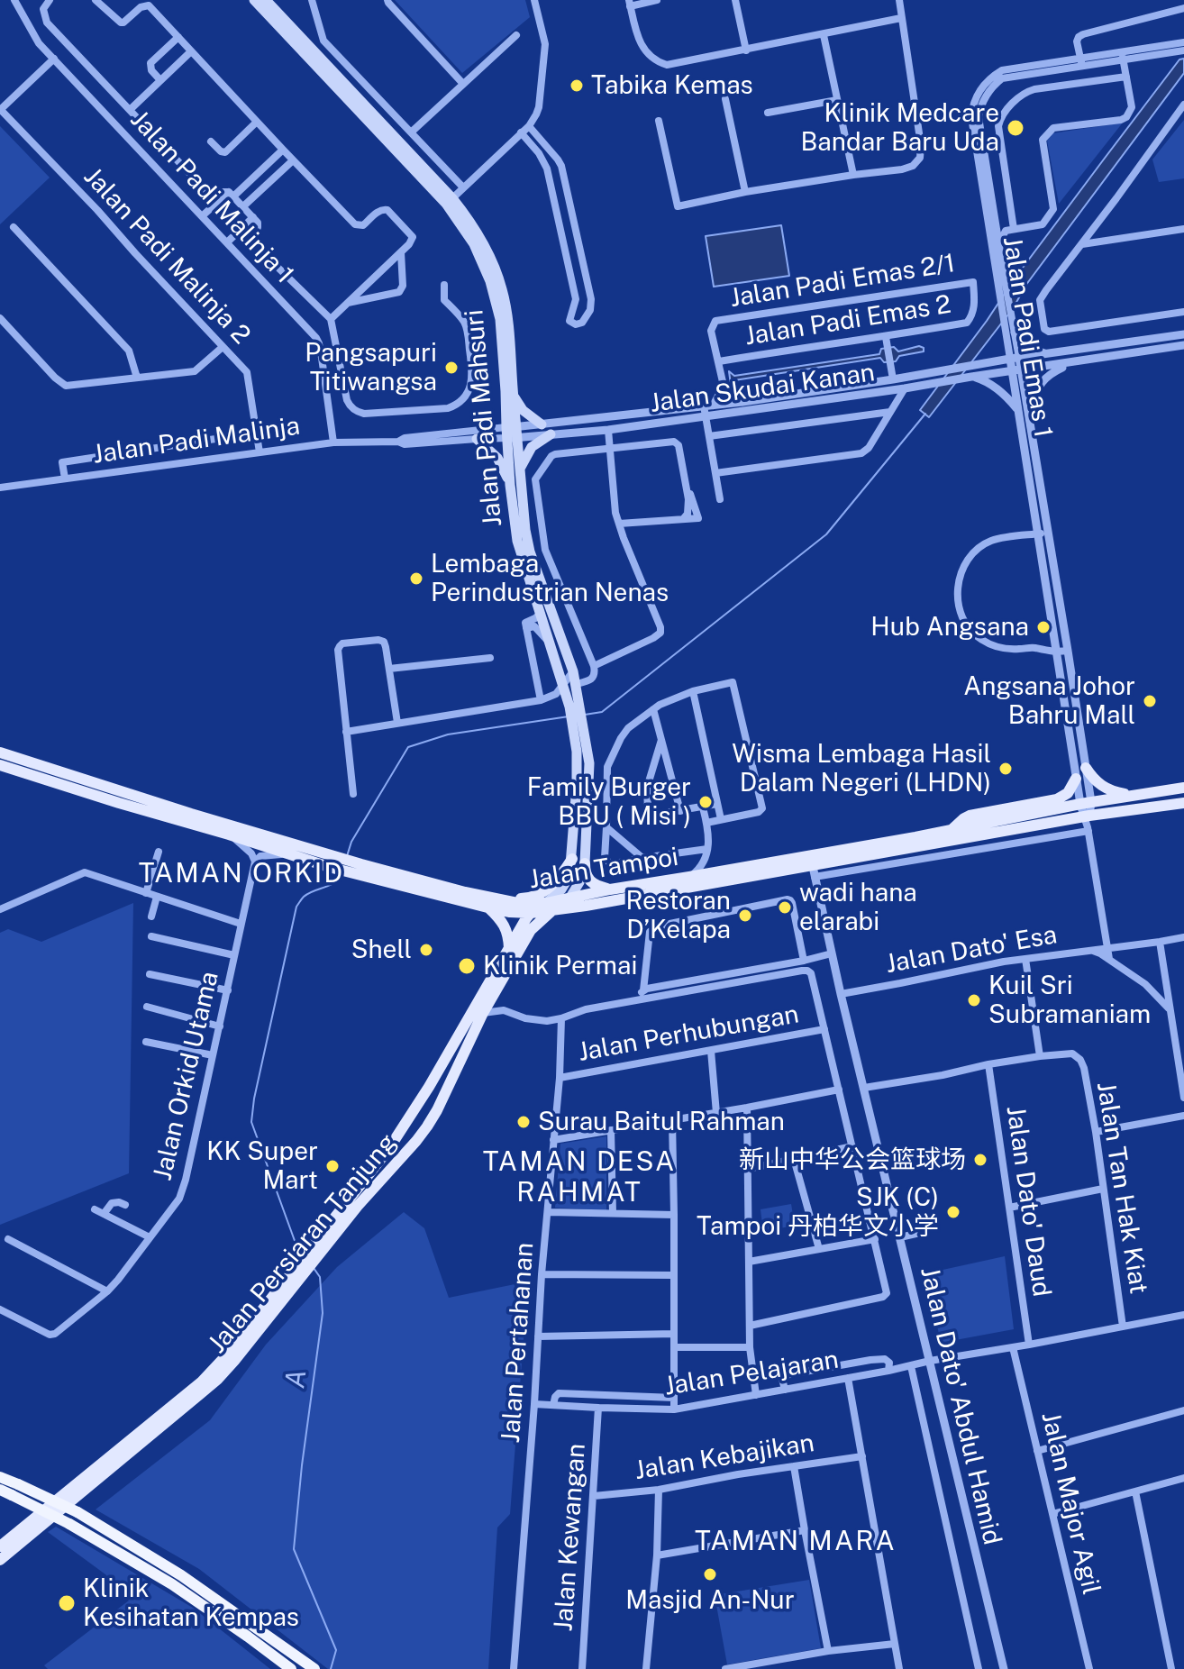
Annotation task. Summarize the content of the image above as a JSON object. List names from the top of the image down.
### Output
{
  "streets": {
    "main road": ["Jalan Padi Mahsuri", "Jalan Tampoi", "Jalan Persiaran Tanjung"],
    "street": [
      "Jalan Padi Malinja 1",
      "Jalan Padi Malinja 2",
      "Jalan Padi Emas 2/1",
      "Jalan Padi Emas 2",
      "Jalan Padi Emas 1",
      "Jalan Skudai Kanan",
      "Jalan Padi Malinja",
      "Jalan Dato' Esa",
      "Jalan Perhubungan",
      "Jalan Orkid Utama",
      "Jalan Tan Hak Kiat",
      "Jalan Dato' Daud",
      "Jalan Pertahanan",
      "Jalan Pelajaran",
      "Jalan Dato' Abdul Hamid",
      "Jalan Kebajikan",
      "Jalan Major Agil",
      "Jalan Kewangan"
    ]
  },
  "crossings": [
    ["Jalan Padi Malinja 1", "Jalan Padi Malinja"],
    ["Jalan Padi Malinja 2", "Jalan Padi Malinja"],
    ["Jalan Padi Emas 2/1", "Jalan Padi Emas 2"],
    ["Jalan Padi Emas 1", "Jalan Skudai Kanan"],
    ["Jalan Padi Emas 1", "Jalan Tampoi"],
    ["Jalan Skudai Kanan", "Jalan Padi Mahsuri"],
    ["Jalan Skudai Kanan", "Jalan Padi Malinja"],
    ["Jalan Padi Mahsuri", "Jalan Padi Malinja"],
    ["Jalan Padi Mahsuri", "Jalan Tampoi"],
    ["Jalan Padi Mahsuri", "Jalan Persiaran Tanjung"],
    ["Jalan Tampoi", "Jalan Persiaran Tanjung"],
    ["Jalan Tampoi", "Jalan Dato' Abdul Hamid"],
    ["Jalan Dato' Esa", "Jalan Dato' Abdul Hamid"],
    ["Jalan Perhubungan", "Jalan Pertahanan"],
    ["Jalan Tan Hak Kiat", "Jalan Dato' Daud"],
    ["Jalan Tan Hak Kiat", "Jalan Pelajaran"],
    ["Jalan Tan Hak Kiat", "Jalan Dato' Abdul Hamid"],
    ["Jalan Dato' Daud", "Jalan Pelajaran"],
    ["Jalan Pertahanan", "Jalan Pelajaran"],
    ["Jalan Pelajaran", "Jalan Dato' Abdul Hamid"],
    ["Jalan Pelajaran", "Jalan Major Agil"],
    ["Jalan Pelajaran", "Jalan Kewangan"],
    ["Jalan Kebajikan", "Jalan Kewangan"]
  ],
  "districts": ["TAMAN ORKID", "TAMAN DESA RAHMAT", "TAMAN MARA"],
  "water": ["A"],
  "places": [
    "Tabika Kemas",
    "Klinik Medcare Bandar Baru Uda",
    "Pangsapuri Titiwangsa",
    "Lembaga Perindustrian Nenas",
    "Hub Angsana",
    "Angsana Johor Bahru Mall",
    "Wisma Lembaga Hasil Dalam Negeri (LHDN)",
    "Family Burger BBU ( Misi )",
    "wadi hana elarabi",
    "Restoran D’Kelapa",
    "Shell",
    "Klinik Permai",
    "Kuil Sri Subramaniam",
    "Surau Baitul Rahman",
    "新山中华公会篮球场",
    "KK Super Mart",
    "SJK (C) Tampoi 丹柏华文小学",
    "Masjid An-Nur",
    "Klinik Kesihatan Kempas"
  ]
}
